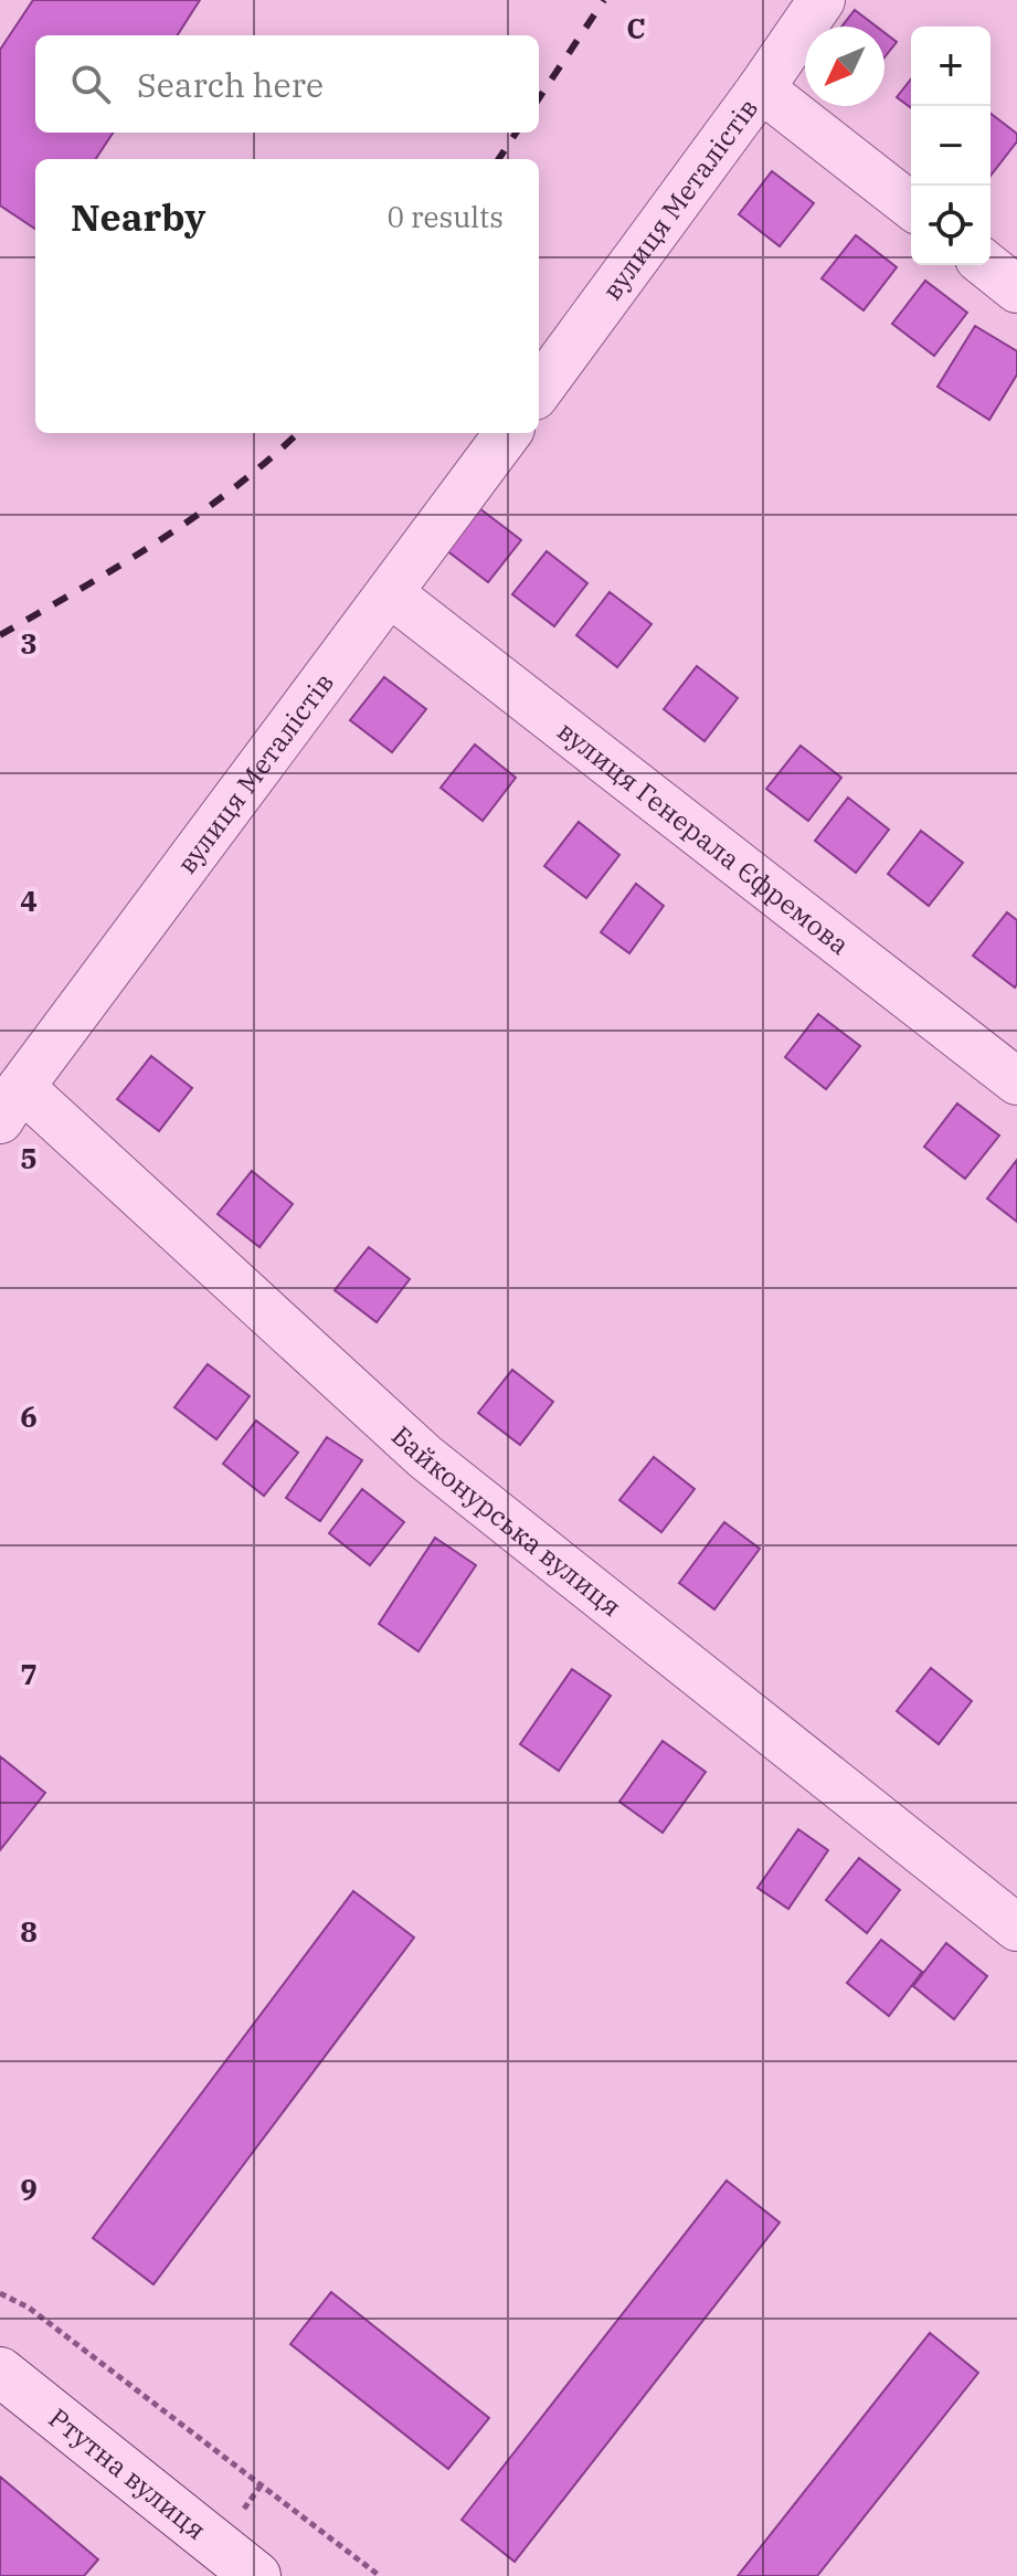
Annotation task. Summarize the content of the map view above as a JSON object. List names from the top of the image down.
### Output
{
  "streets": {
    "main road": ["Ртутна вулиця"],
    "street": ["вулиця Металістів", "вулиця Генерала Єфремова", "Байконурська вулиця"]
  },
  "crossings": [
    ["вулиця Металістів", "вулиця Генерала Єфремова"],
    ["вулиця Металістів", "Байконурська вулиця"]
  ],
  "north": "bottom left",
  "page": {
    "map_buttons": ["+", "−"],
    "search": "Search here",
    "heading": ["Nearby", "0 results"]
  },
  "grid": {
    "columns": ["C"],
    "rows": [
      "3",
      "4",
      "5",
      "6",
      "7",
      "8",
      "9"
    ]
  }
}
